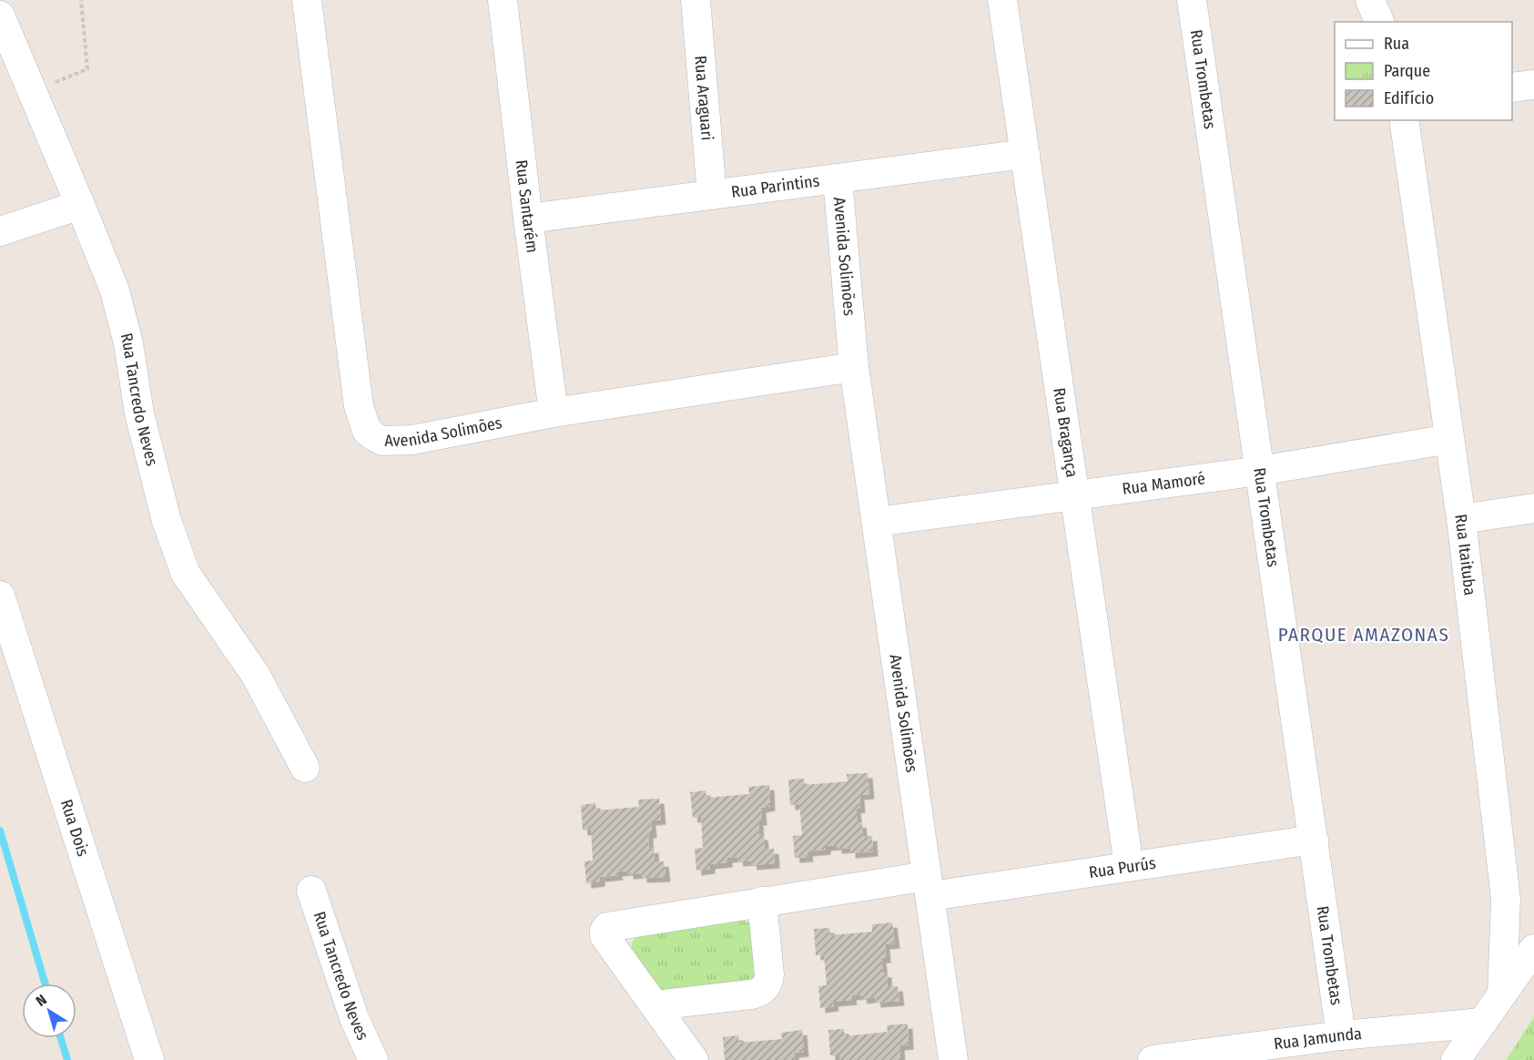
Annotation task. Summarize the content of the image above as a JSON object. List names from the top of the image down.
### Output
{
  "streets": {
    "street": [
      "Rua Trombetas",
      "Rua Araguari",
      "Rua Parintins",
      "Rua Santarém",
      "Avenida Solimões",
      "Rua Tancredo Neves",
      "Rua Bragança",
      "Rua Mamoré",
      "Rua Itaituba",
      "Rua Dois",
      "Rua Purús",
      "Rua Jamunda"
    ]
  },
  "crossings": [
    ["Rua Trombetas", "Rua Mamoré"],
    ["Rua Trombetas", "Rua Purús"],
    ["Rua Trombetas", "Rua Jamunda"],
    ["Rua Araguari", "Rua Parintins"],
    ["Rua Parintins", "Rua Santarém"],
    ["Rua Parintins", "Avenida Solimões"],
    ["Rua Parintins", "Rua Bragança"],
    ["Rua Santarém", "Avenida Solimões"],
    ["Avenida Solimões", "Rua Mamoré"],
    ["Avenida Solimões", "Rua Purús"],
    ["Rua Bragança", "Rua Mamoré"],
    ["Rua Bragança", "Rua Purús"],
    ["Rua Mamoré", "Rua Itaituba"]
  ],
  "districts": ["PARQUE AMAZONAS"],
  "legend": ["Rua", "Parque", "Edifício"],
  "north": "top left"
}
